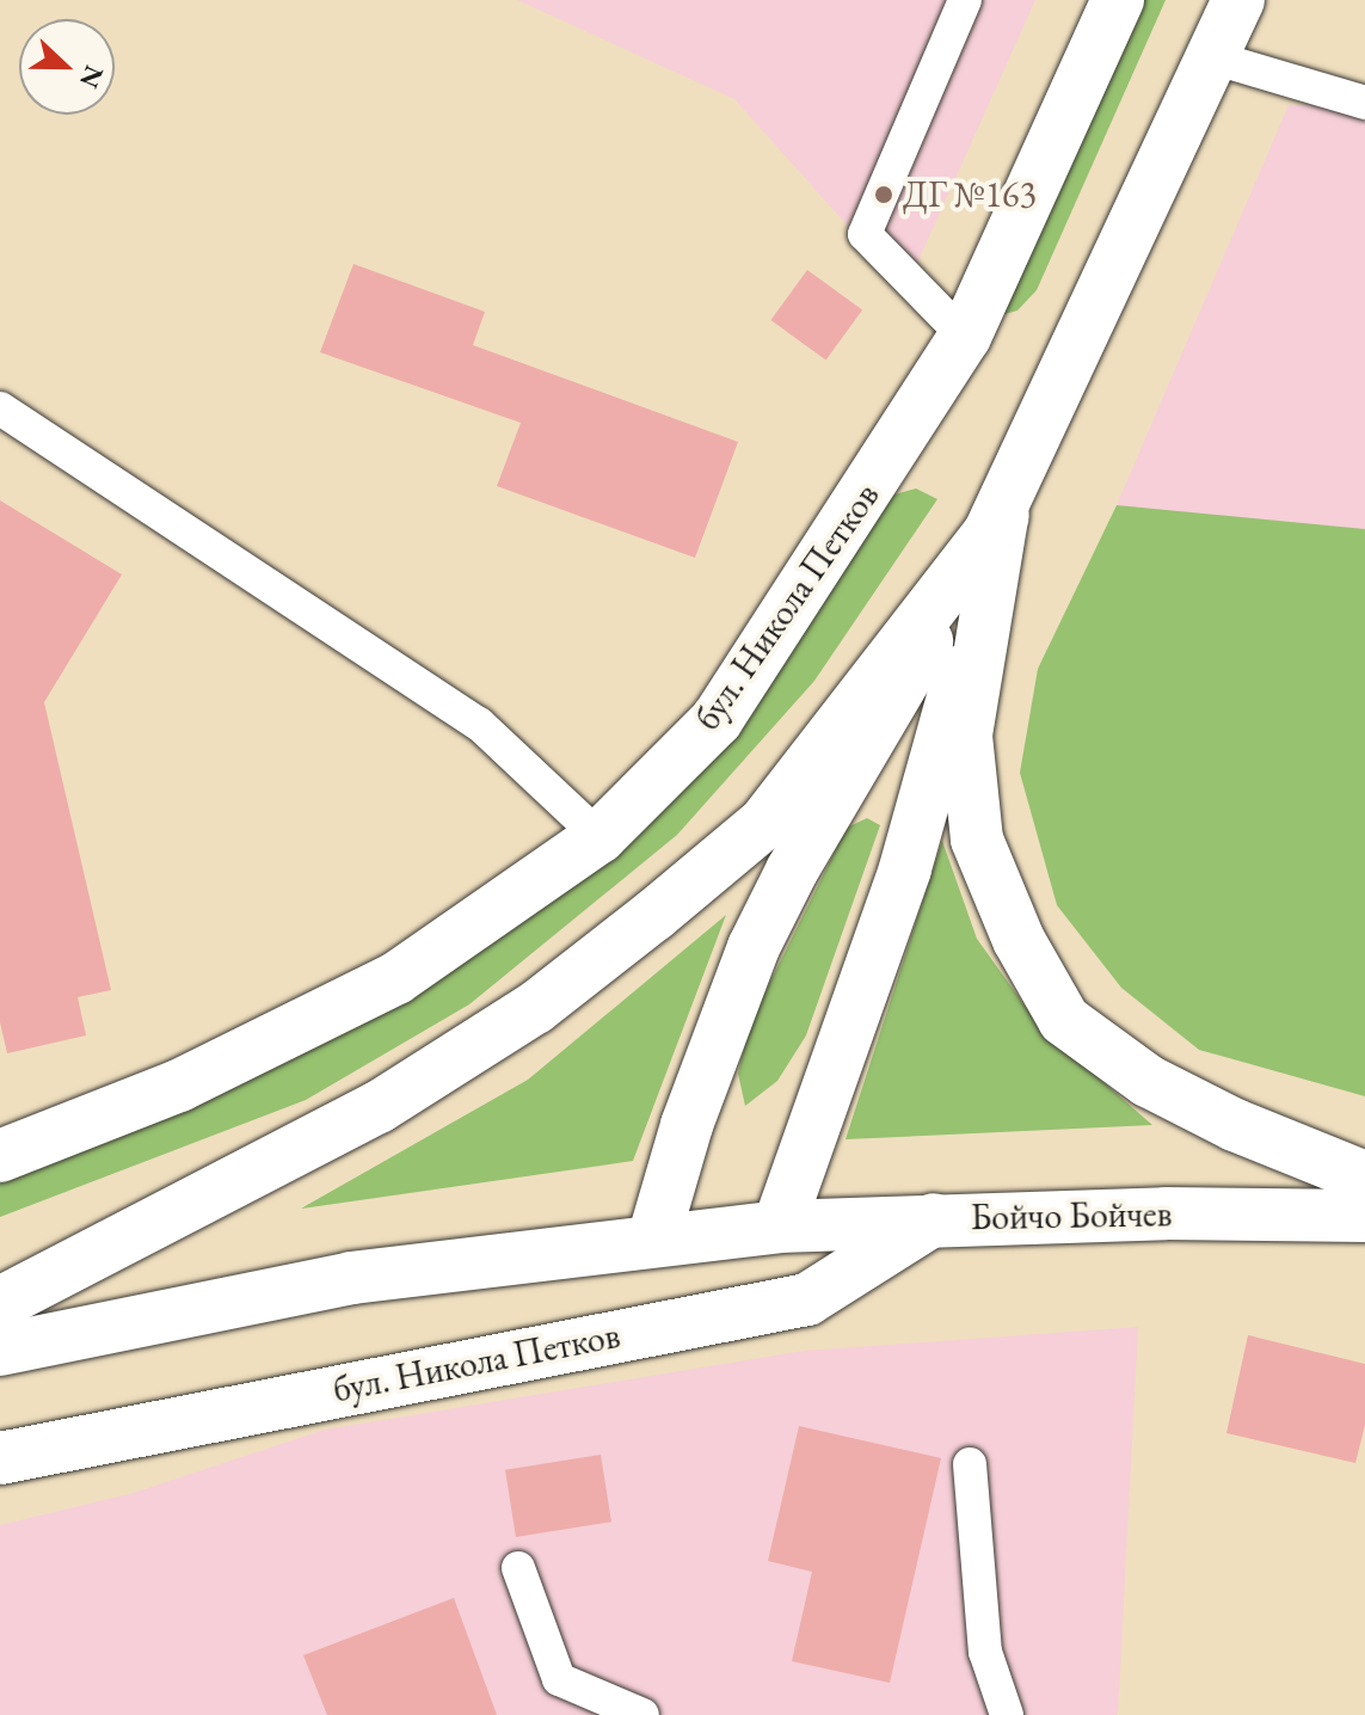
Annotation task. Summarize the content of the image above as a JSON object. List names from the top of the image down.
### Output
{
  "streets": {
    "main road": ["бул. Никола Петков", "Бойчо Бойчев"]
  },
  "crossings": [
    ["бул. Никола Петков", "Бойчо Бойчев"]
  ],
  "places": ["ДГ №163"],
  "north": "right"
}
